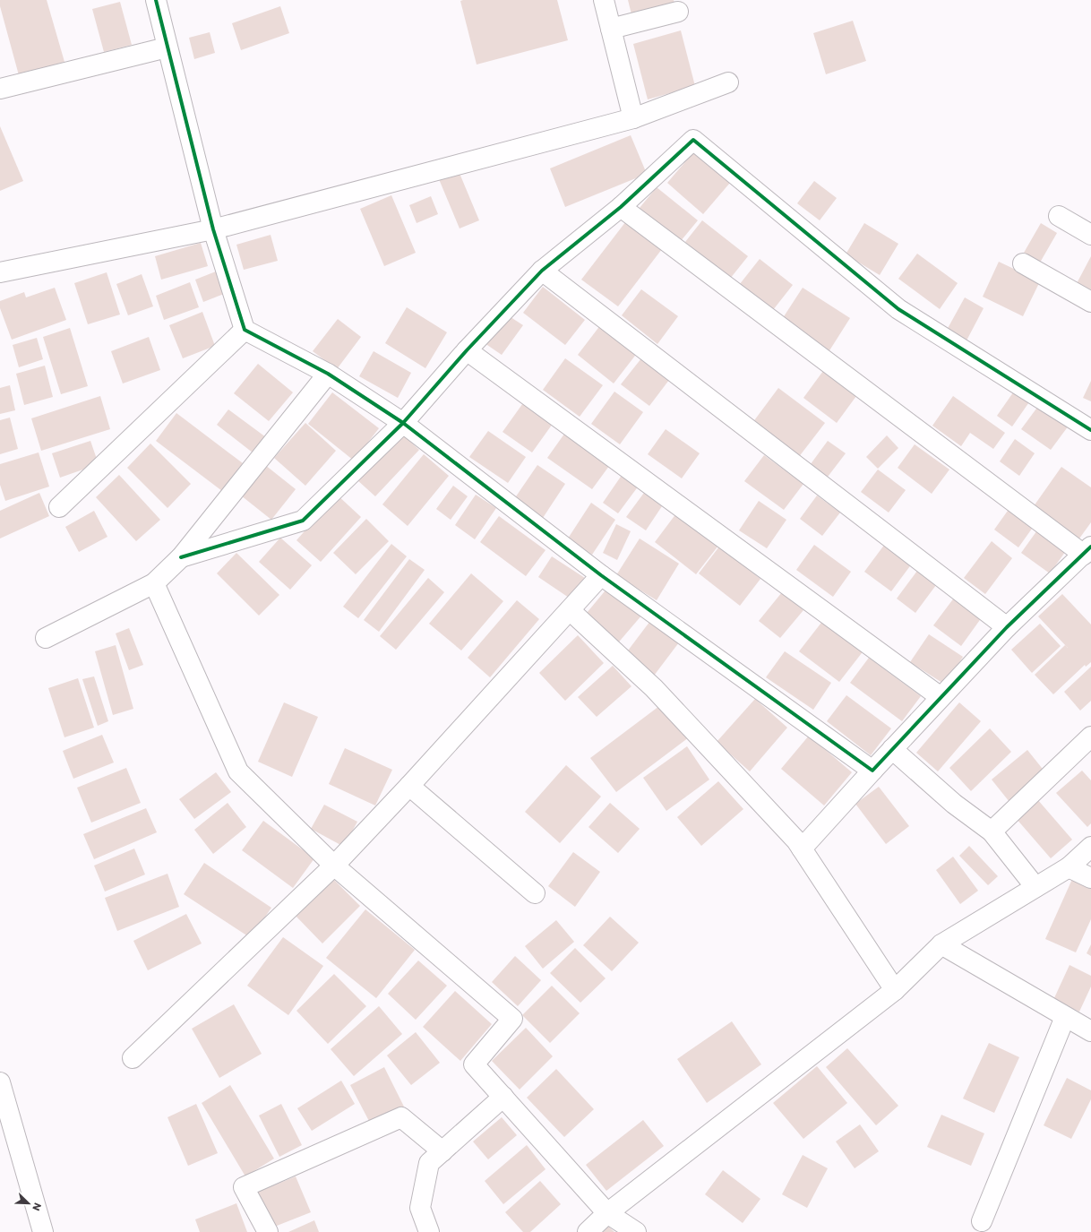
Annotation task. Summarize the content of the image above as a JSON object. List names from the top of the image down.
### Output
{
  "north": "bottom right"
}
